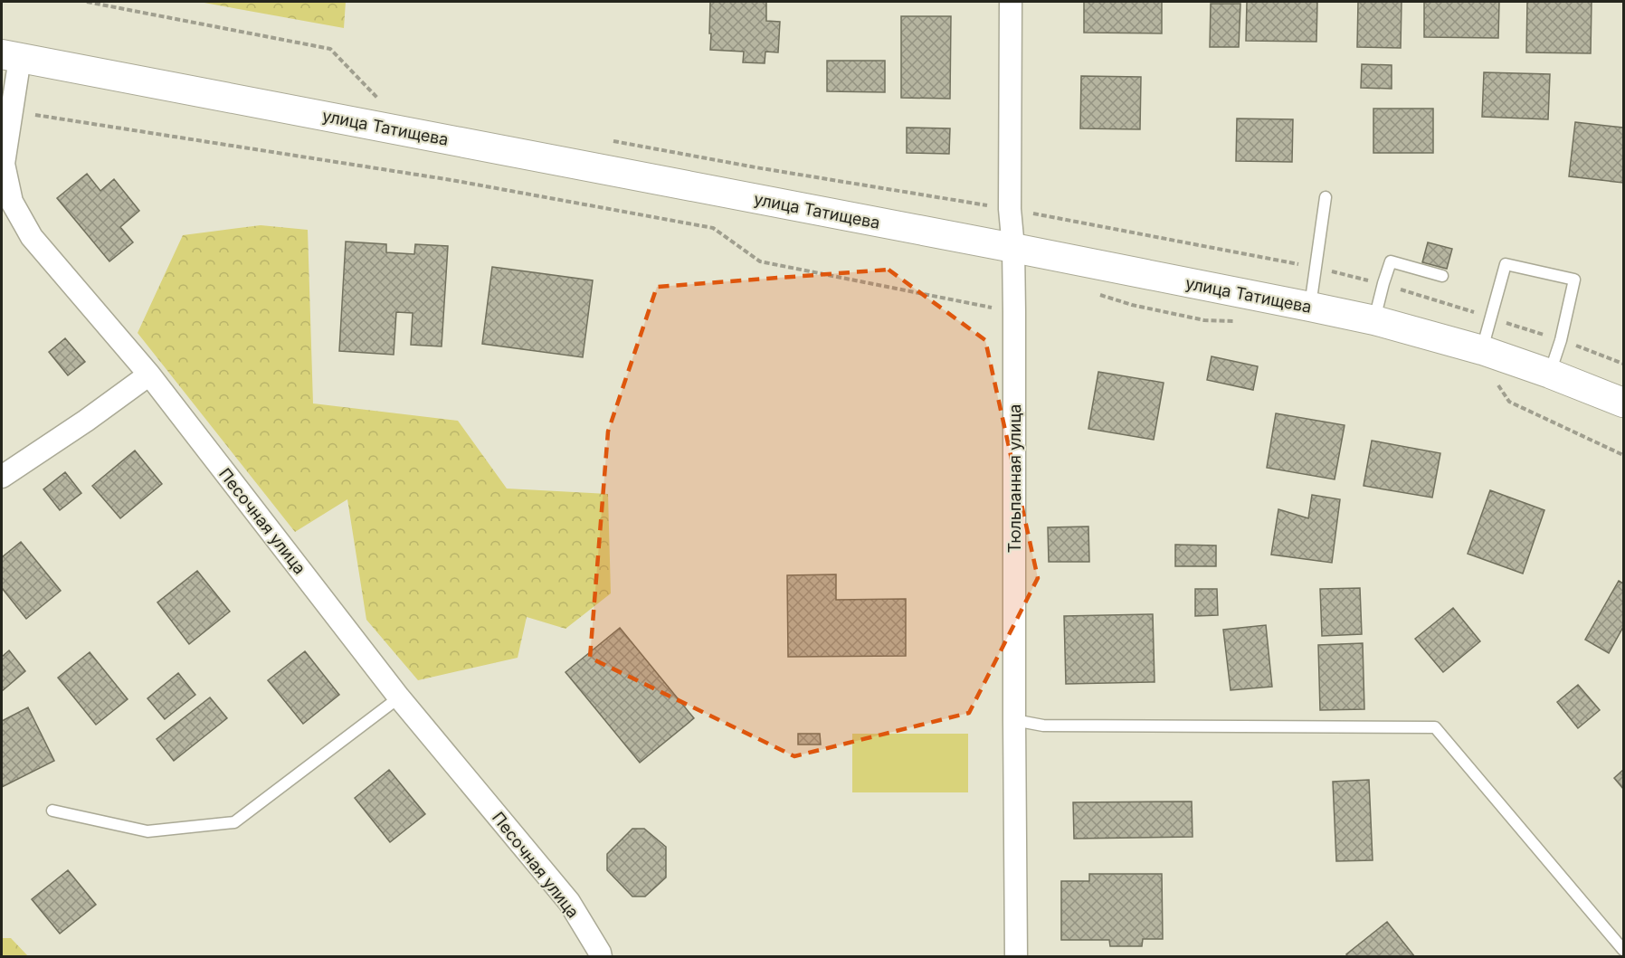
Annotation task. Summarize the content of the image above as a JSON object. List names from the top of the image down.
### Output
{
  "streets": {
    "street": ["улица Татищева", "Тюльпанная улица", "Песочная улица"]
  },
  "crossings": [
    ["улица Татищева", "Тюльпанная улица"],
    ["улица Татищева", "Песочная улица"]
  ]
}
